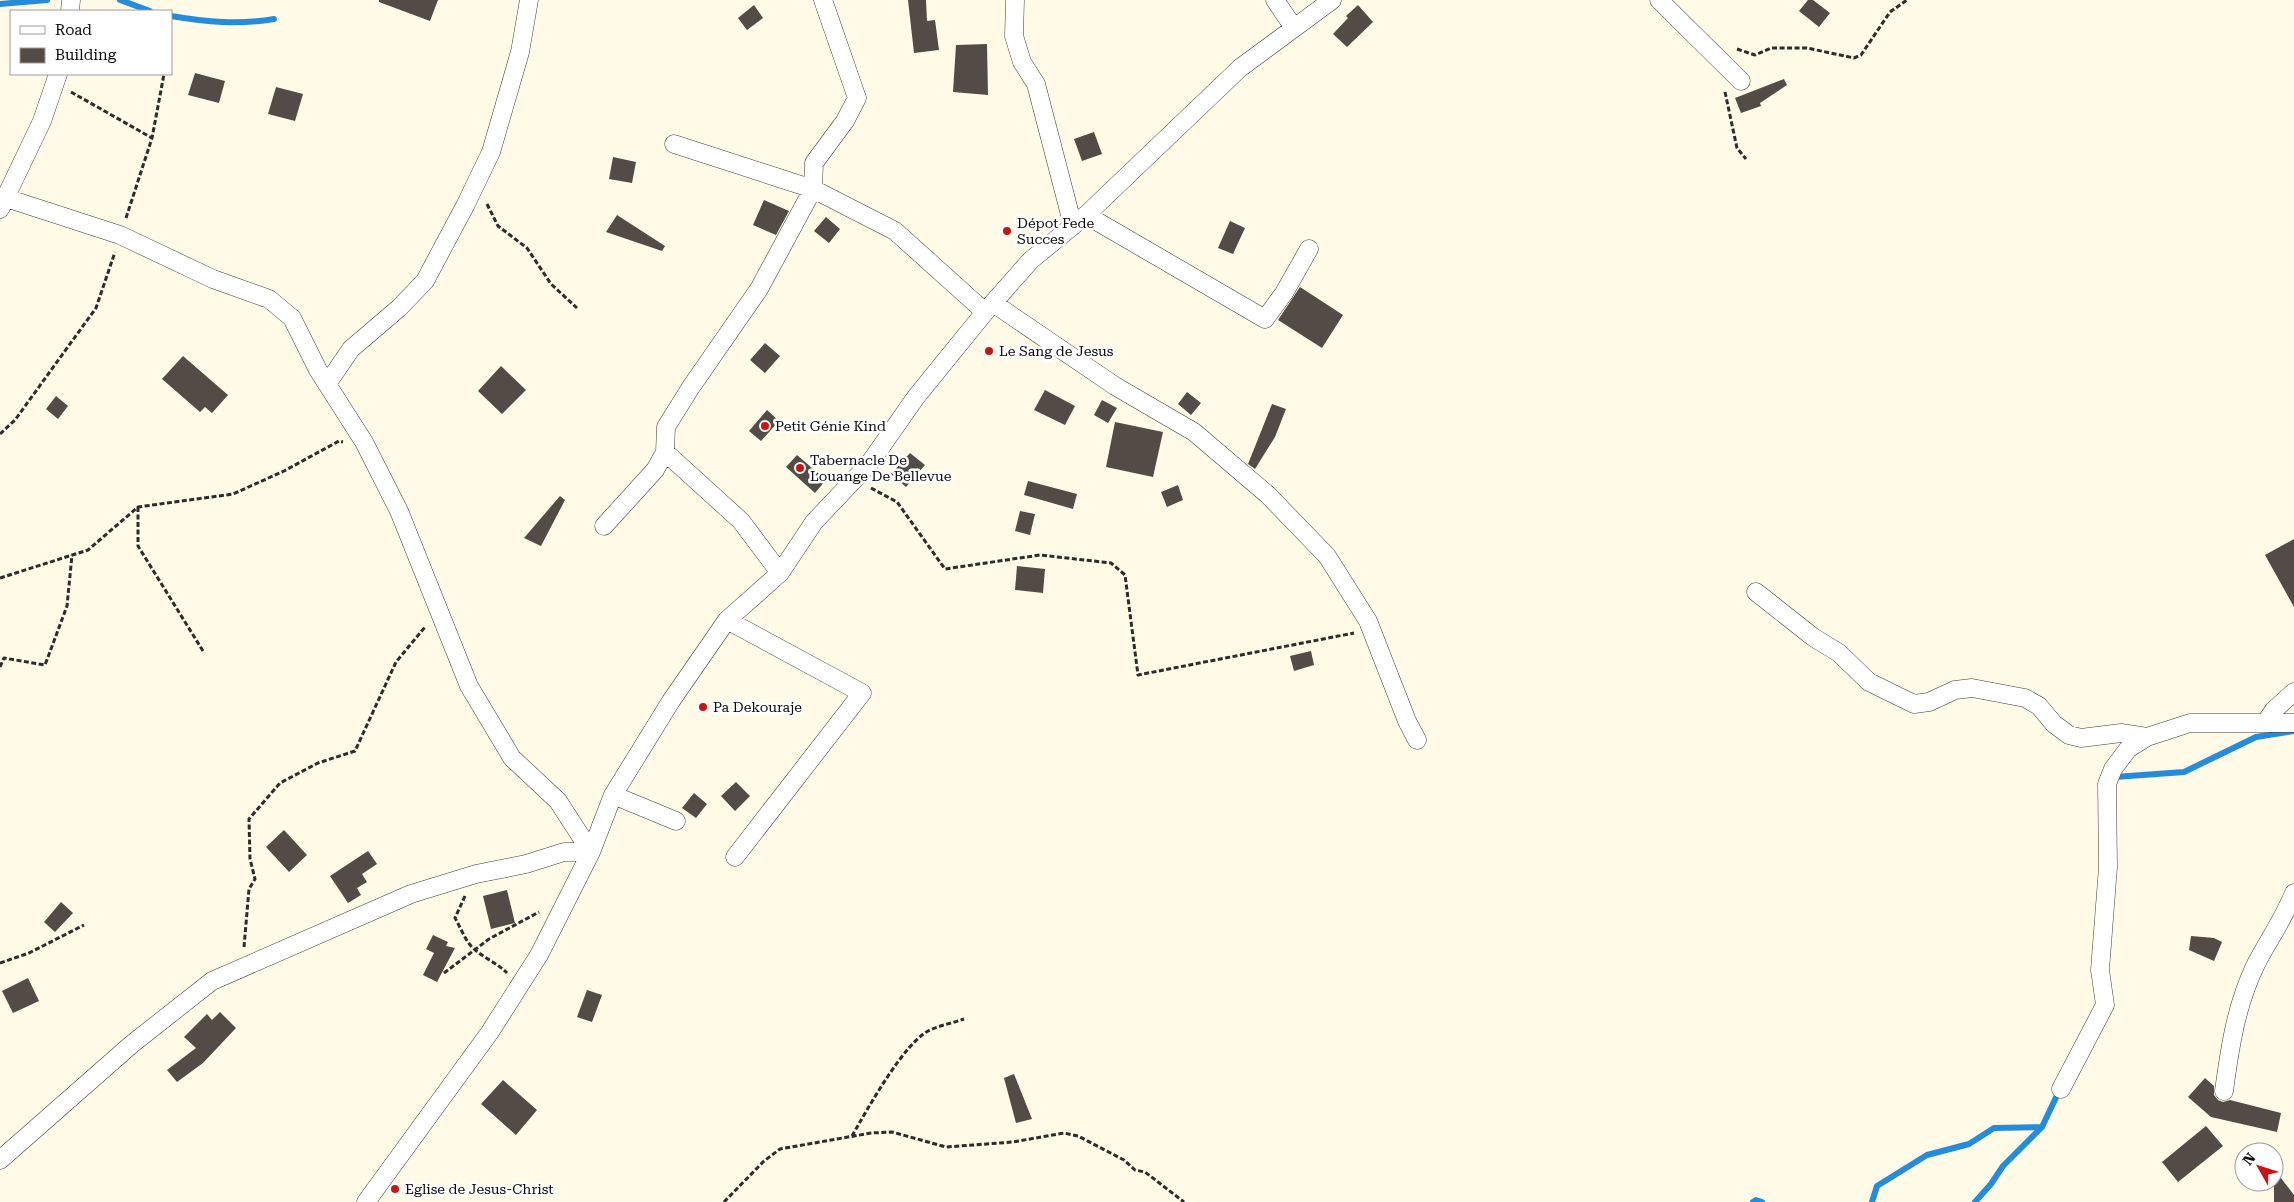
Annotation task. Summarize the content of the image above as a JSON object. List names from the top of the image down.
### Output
{
  "places": [
    "Dépot Fede Succes",
    "Le Sang de Jesus",
    "Petit Génie Kind",
    "Tabernacle De Louange De Bellevue",
    "Pa Dekouraje",
    "Eglise de Jesus-Christ"
  ],
  "legend": ["Road", "Building"],
  "north": "top left"
}
